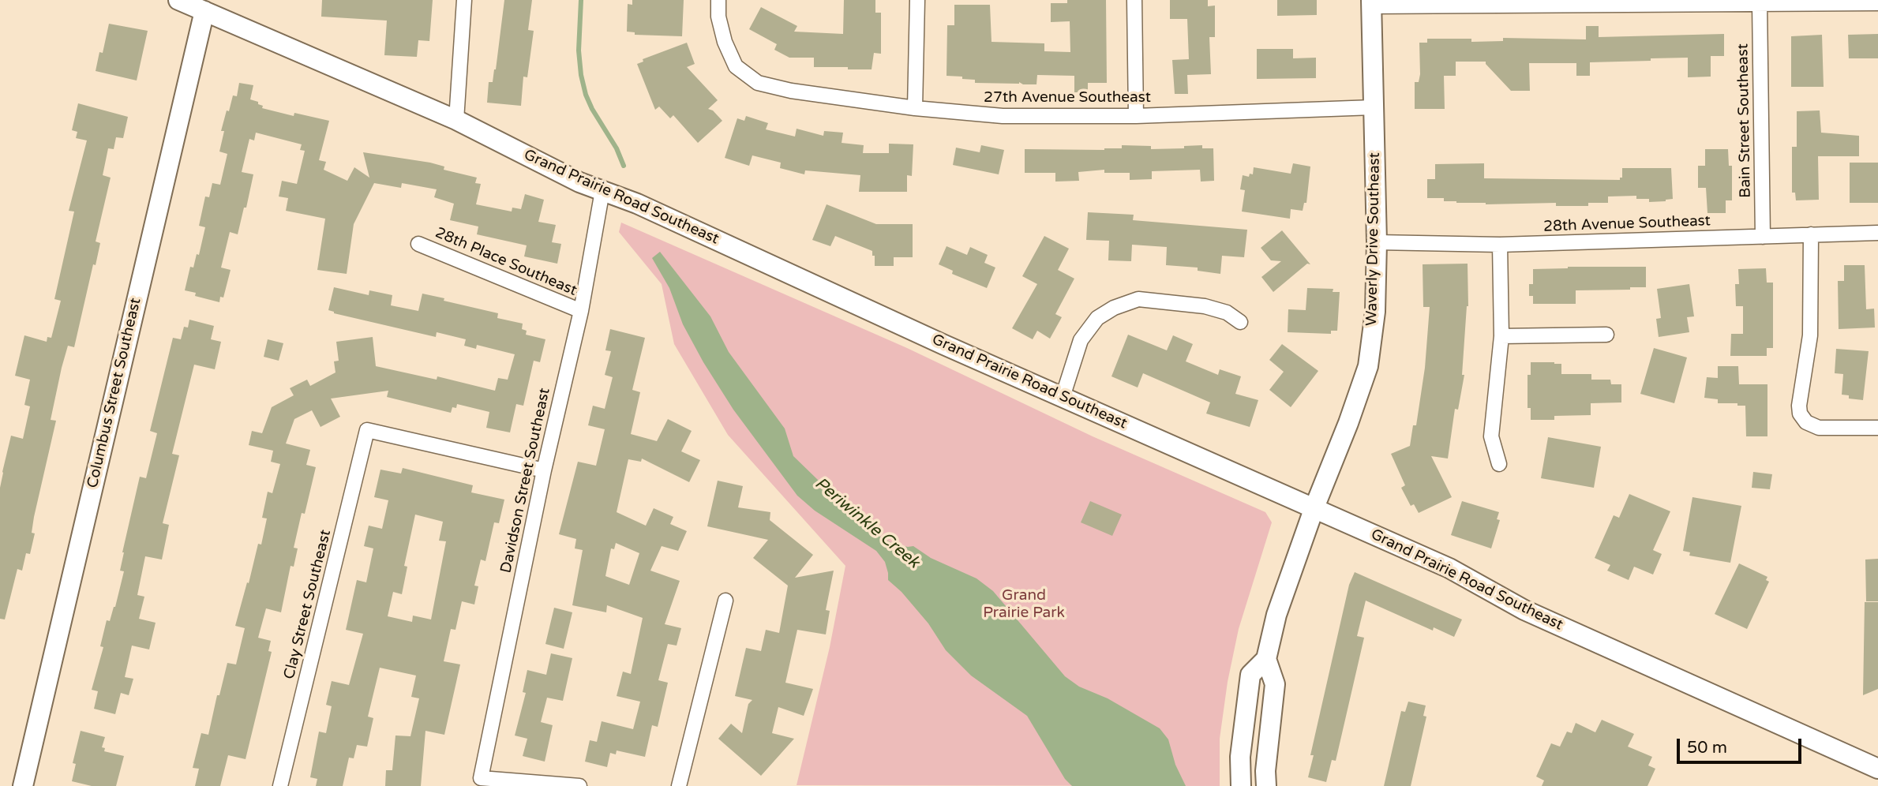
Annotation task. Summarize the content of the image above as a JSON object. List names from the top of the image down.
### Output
{
  "streets": {
    "main road": ["Grand Prairie Road Southeast", "Waverly Drive Southeast", "Columbus Street Southeast"],
    "street": [
      "27th Avenue Southeast",
      "Bain Street Southeast",
      "28th Avenue Southeast",
      "28th Place Southeast",
      "Davidson Street Southeast",
      "Clay Street Southeast"
    ]
  },
  "crossings": [
    ["27th Avenue Southeast", "Waverly Drive Southeast"],
    ["Bain Street Southeast", "28th Avenue Southeast"],
    ["Grand Prairie Road Southeast", "Waverly Drive Southeast"],
    ["Grand Prairie Road Southeast", "Columbus Street Southeast"],
    ["Grand Prairie Road Southeast", "Davidson Street Southeast"],
    ["28th Avenue Southeast", "Waverly Drive Southeast"],
    ["28th Place Southeast", "Davidson Street Southeast"],
    ["Davidson Street Southeast", "Clay Street Southeast"]
  ],
  "water": ["Periwinkle Creek"],
  "parks": ["Grand Prairie Park"],
  "scale_bar": "50 m"
}
